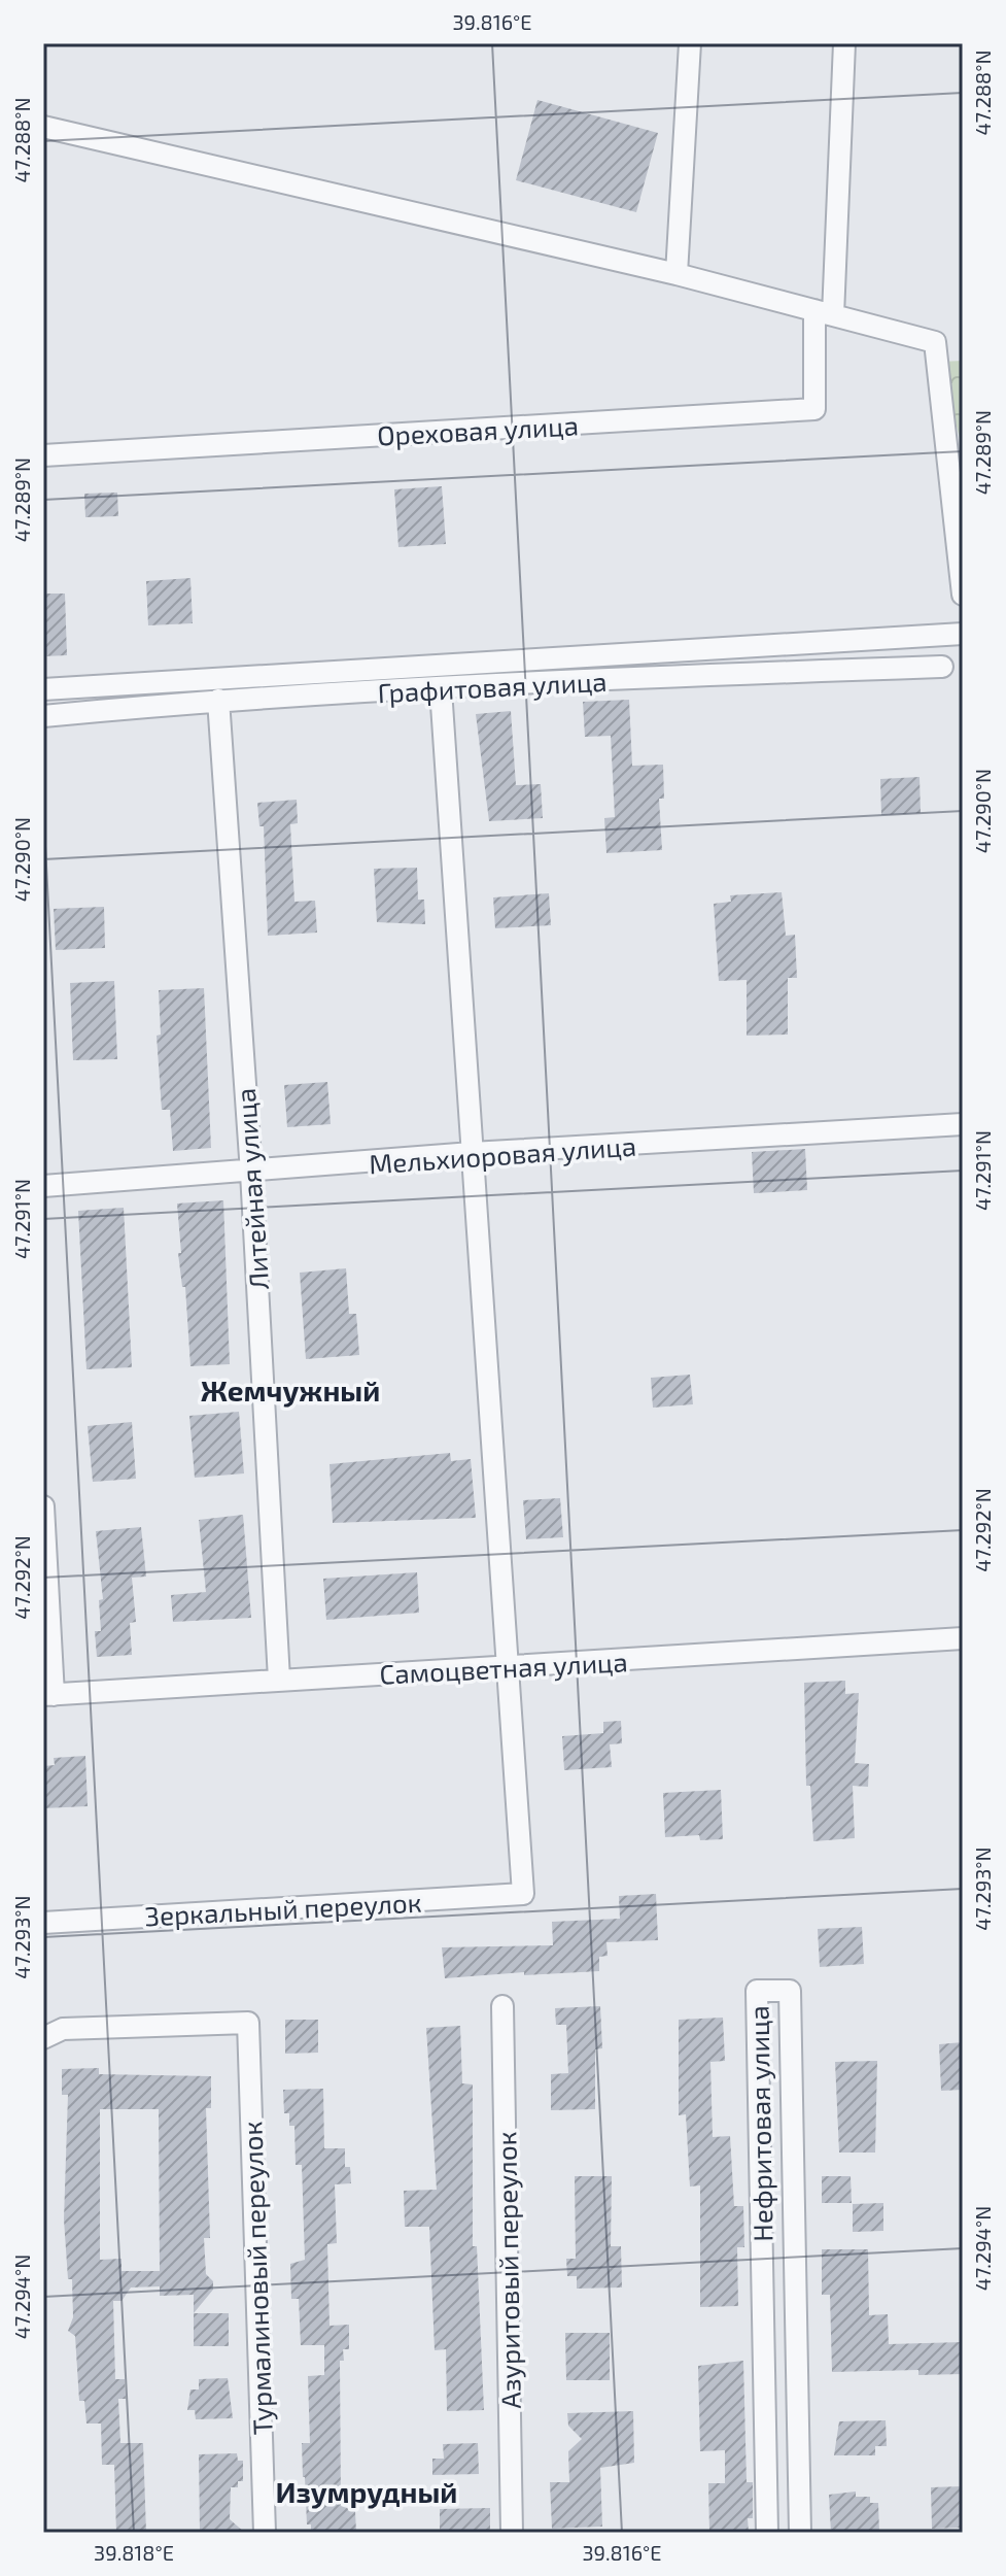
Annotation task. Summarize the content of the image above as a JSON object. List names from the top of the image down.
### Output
{
  "streets": {
    "street": [
      "Ореховая улица",
      "Графитовая улица",
      "Мельхиоровая улица",
      "Литейная улица",
      "Самоцветная улица",
      "Зеркальный переулок",
      "Нефритовая улица",
      "Азуритовый переулок",
      "Турмалиновый переулок"
    ]
  },
  "crossings": [
    ["Графитовая улица", "Литейная улица"],
    ["Мельхиоровая улица", "Литейная улица"],
    ["Литейная улица", "Самоцветная улица"],
    ["Самоцветная улица", "Зеркальный переулок"]
  ],
  "districts": ["Жемчужный", "Изумрудный"],
  "coordinates": [
    "39.816°E",
    "47.288°N",
    "47.289°N",
    "47.290°N",
    "47.291°N",
    "47.292°N",
    "47.293°N",
    "47.294°N",
    "39.818°E"
  ]
}
